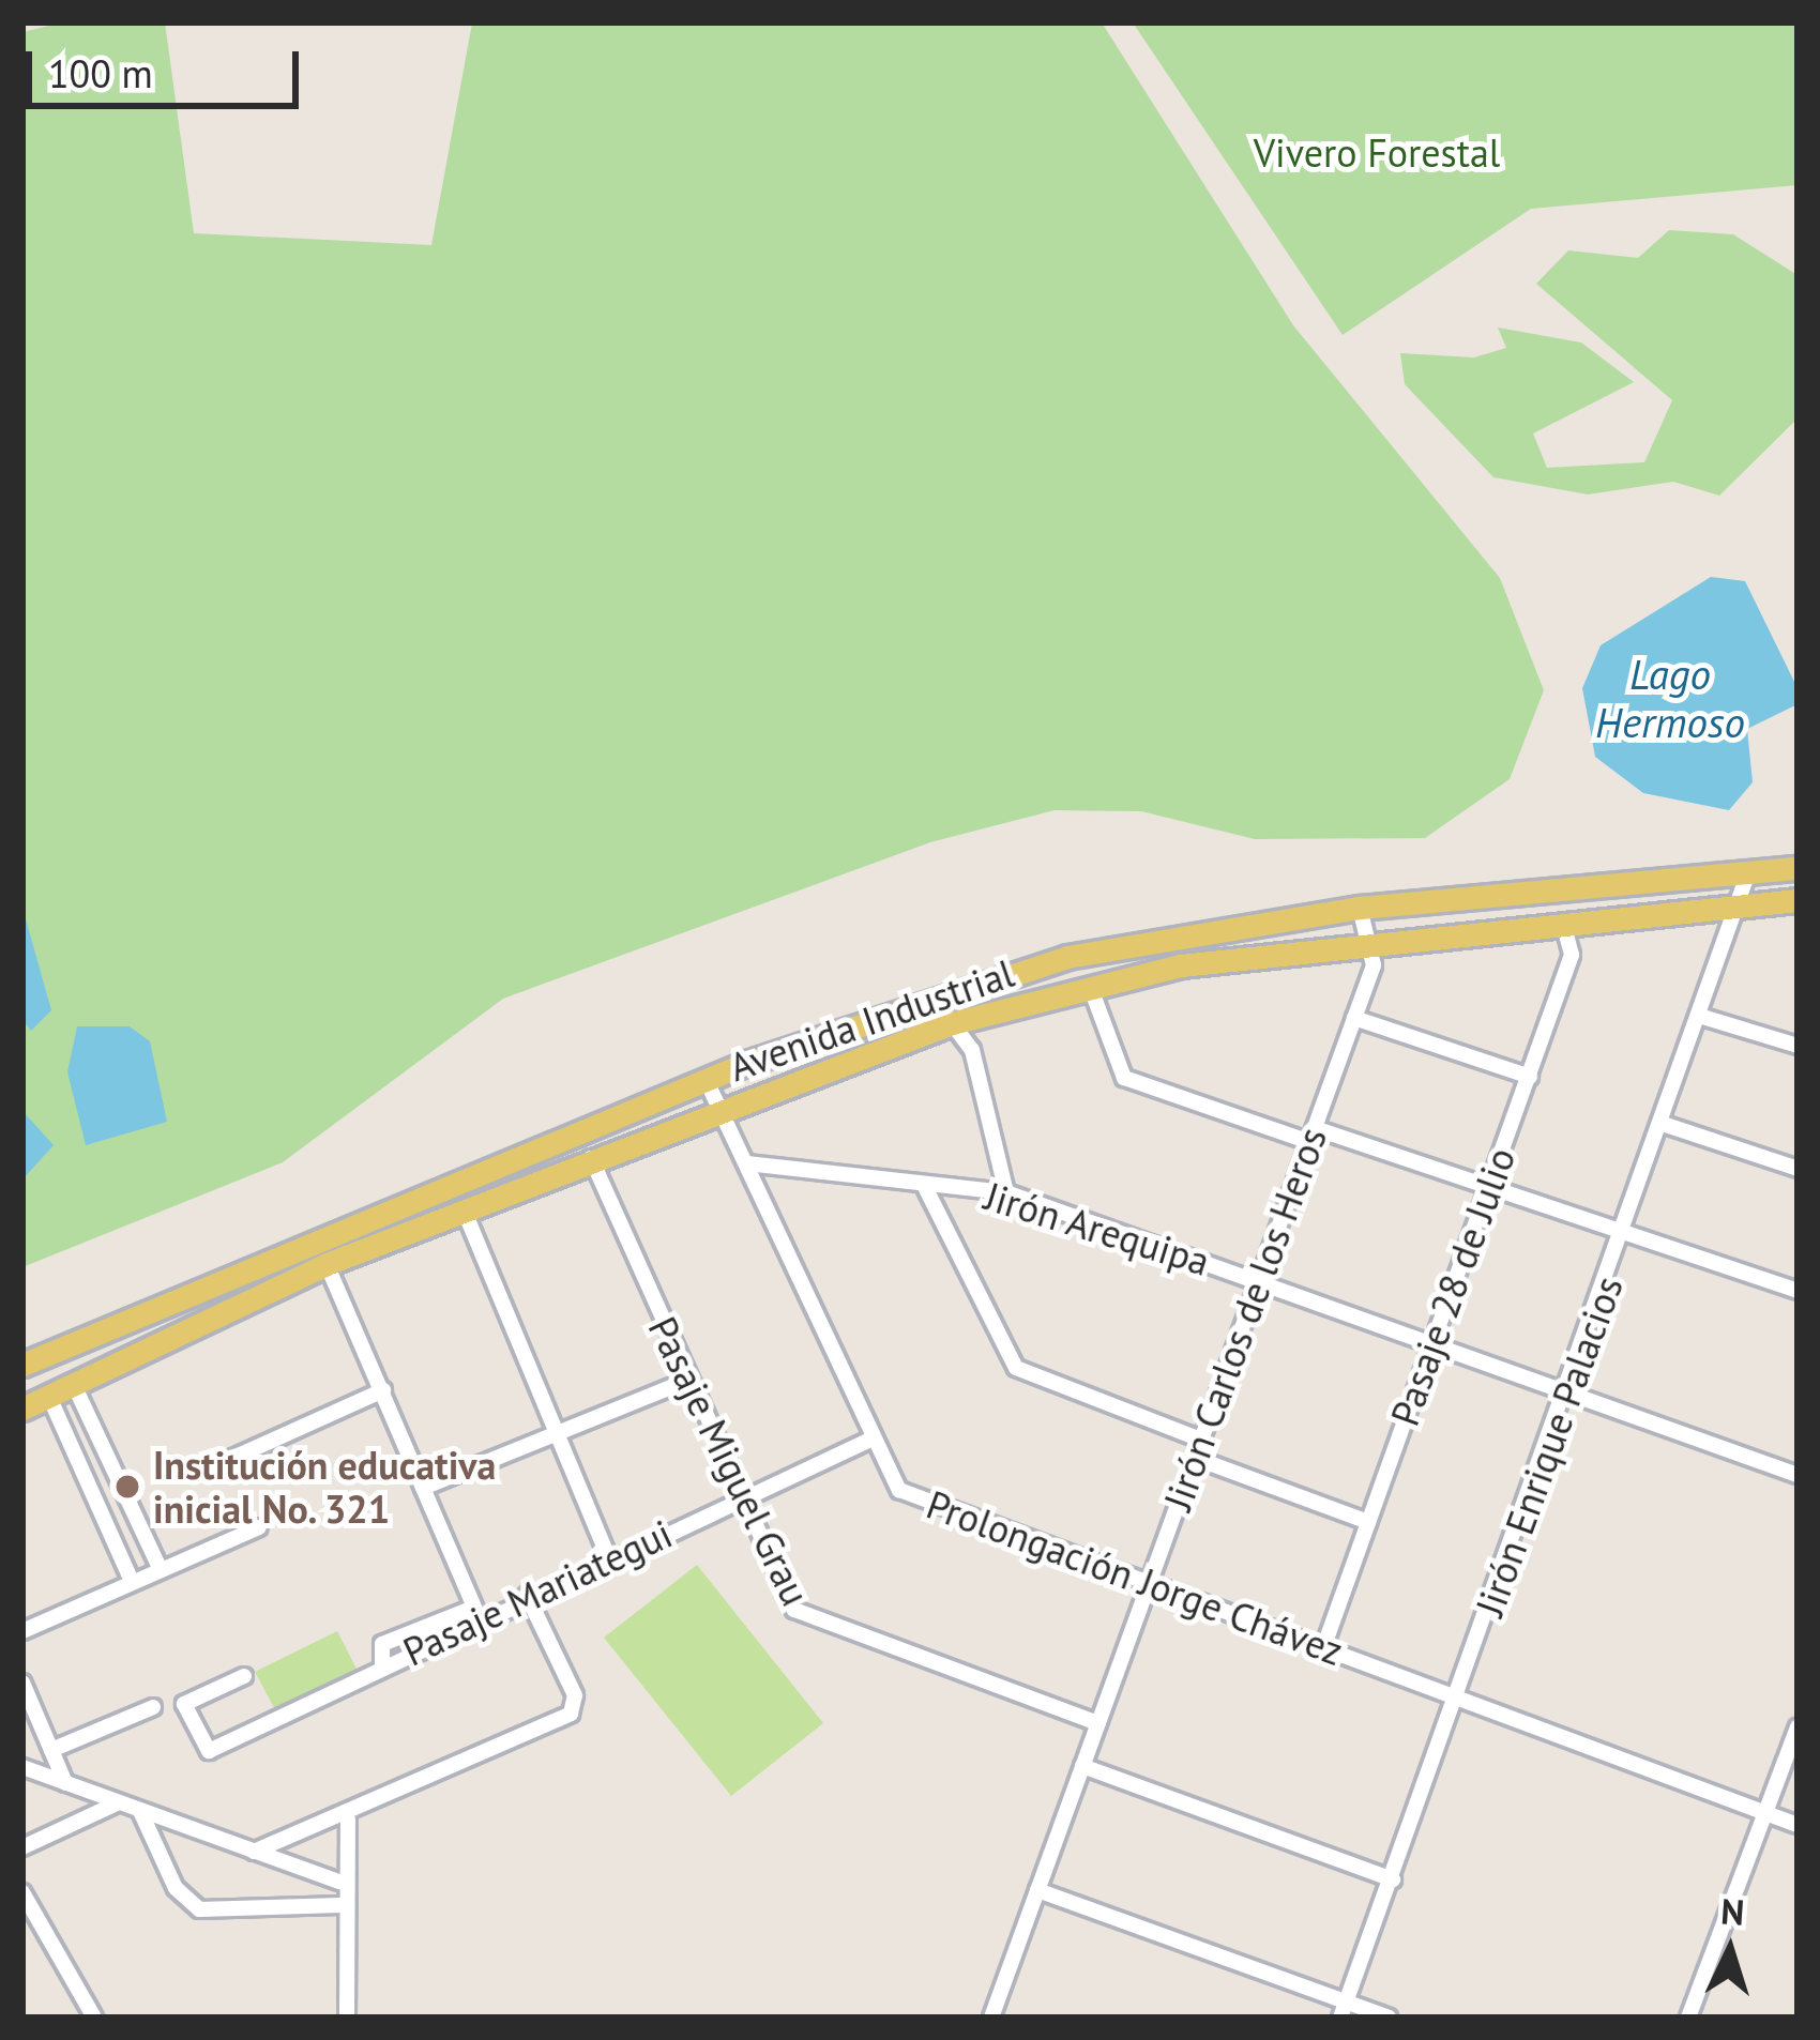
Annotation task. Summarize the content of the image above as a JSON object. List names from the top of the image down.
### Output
{
  "streets": {
    "main road": ["Avenida Industrial"],
    "street": [
      "Jirón Arequipa",
      "Pasaje 28 de Julio",
      "Jirón Carlos de los Heros",
      "Jirón Enrique Palacios",
      "Pasaje Miguel Grau",
      "Prolongación Jorge Chávez",
      "Pasaje Mariategui"
    ]
  },
  "crossings": [
    ["Avenida Industrial", "Pasaje 28 de Julio"],
    ["Avenida Industrial", "Jirón Carlos de los Heros"],
    ["Avenida Industrial", "Jirón Enrique Palacios"],
    ["Avenida Industrial", "Pasaje Miguel Grau"],
    ["Avenida Industrial", "Prolongación Jorge Chávez"],
    ["Jirón Arequipa", "Pasaje 28 de Julio"],
    ["Jirón Arequipa", "Jirón Carlos de los Heros"],
    ["Jirón Arequipa", "Jirón Enrique Palacios"],
    ["Jirón Arequipa", "Prolongación Jorge Chávez"],
    ["Pasaje 28 de Julio", "Prolongación Jorge Chávez"],
    ["Jirón Carlos de los Heros", "Pasaje Miguel Grau"],
    ["Jirón Carlos de los Heros", "Prolongación Jorge Chávez"],
    ["Jirón Enrique Palacios", "Prolongación Jorge Chávez"],
    ["Pasaje Miguel Grau", "Pasaje Mariategui"],
    ["Prolongación Jorge Chávez", "Pasaje Mariategui"]
  ],
  "water": ["Lago Hermoso"],
  "parks": ["Vivero Forestal"],
  "places": ["Institución educativa inicial No. 321"],
  "scale_bar": "100 m",
  "north": "top"
}
